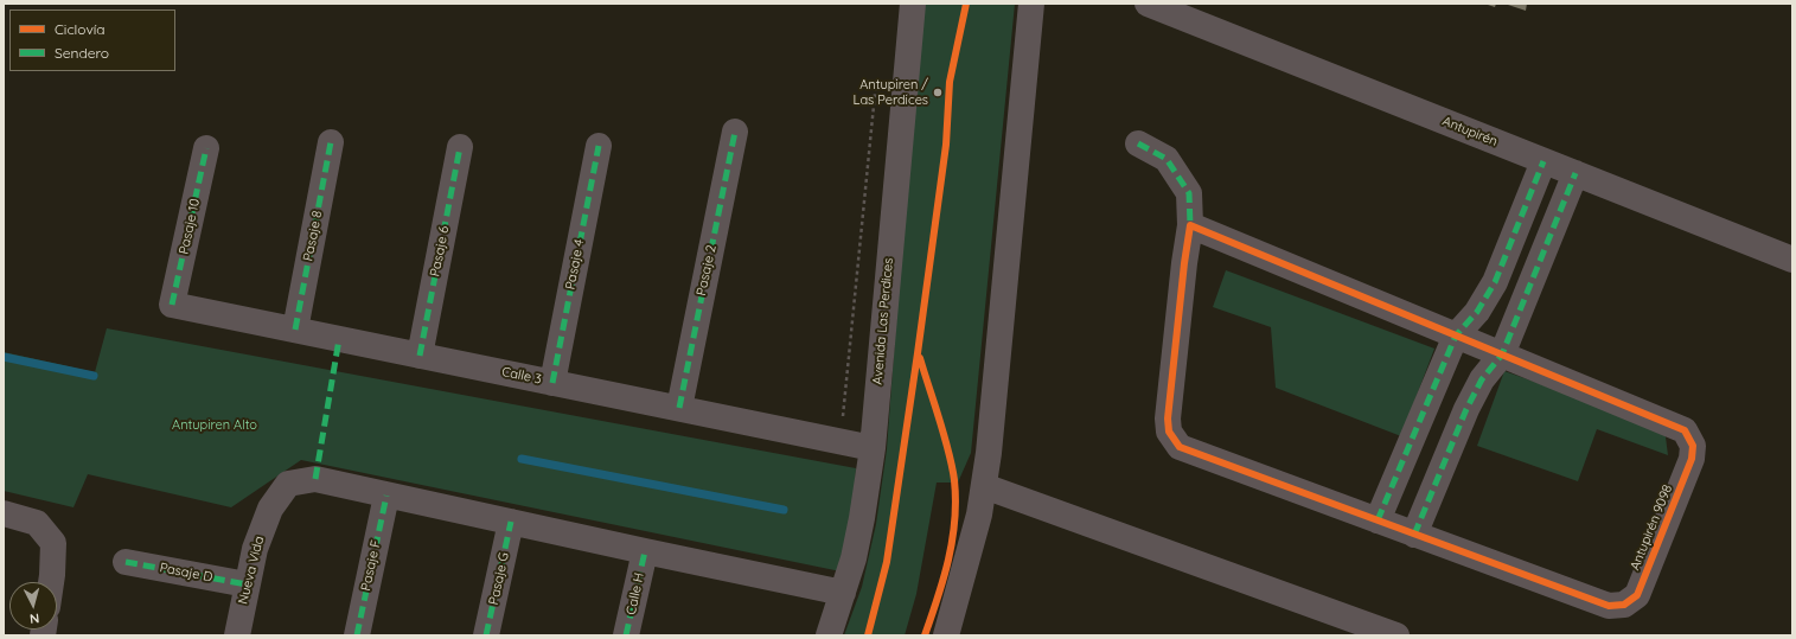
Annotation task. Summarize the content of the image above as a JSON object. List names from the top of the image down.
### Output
{
  "streets": {
    "street": [
      "Antupirén",
      "Pasaje 10",
      "Pasaje 8",
      "Pasaje 6",
      "Pasaje 4",
      "Pasaje 2",
      "Avenida Las Perdices",
      "Calle 3",
      "Antupirén 9098",
      "Pasaje F",
      "Nueva Vida",
      "Pasaje D",
      "Pasaje G",
      "Calle H"
    ]
  },
  "crossings": [
    ["Pasaje 10", "Calle 3"],
    ["Pasaje 8", "Calle 3"],
    ["Pasaje 6", "Calle 3"],
    ["Pasaje 4", "Calle 3"],
    ["Pasaje 2", "Calle 3"],
    ["Avenida Las Perdices", "Calle 3"],
    ["Pasaje F", "Nueva Vida"],
    ["Nueva Vida", "Pasaje D"]
  ],
  "parks": ["Antupiren Alto"],
  "places": ["Antupiren / Las Perdices"],
  "legend": ["Ciclovía", "Sendero"],
  "north": "bottom"
}
